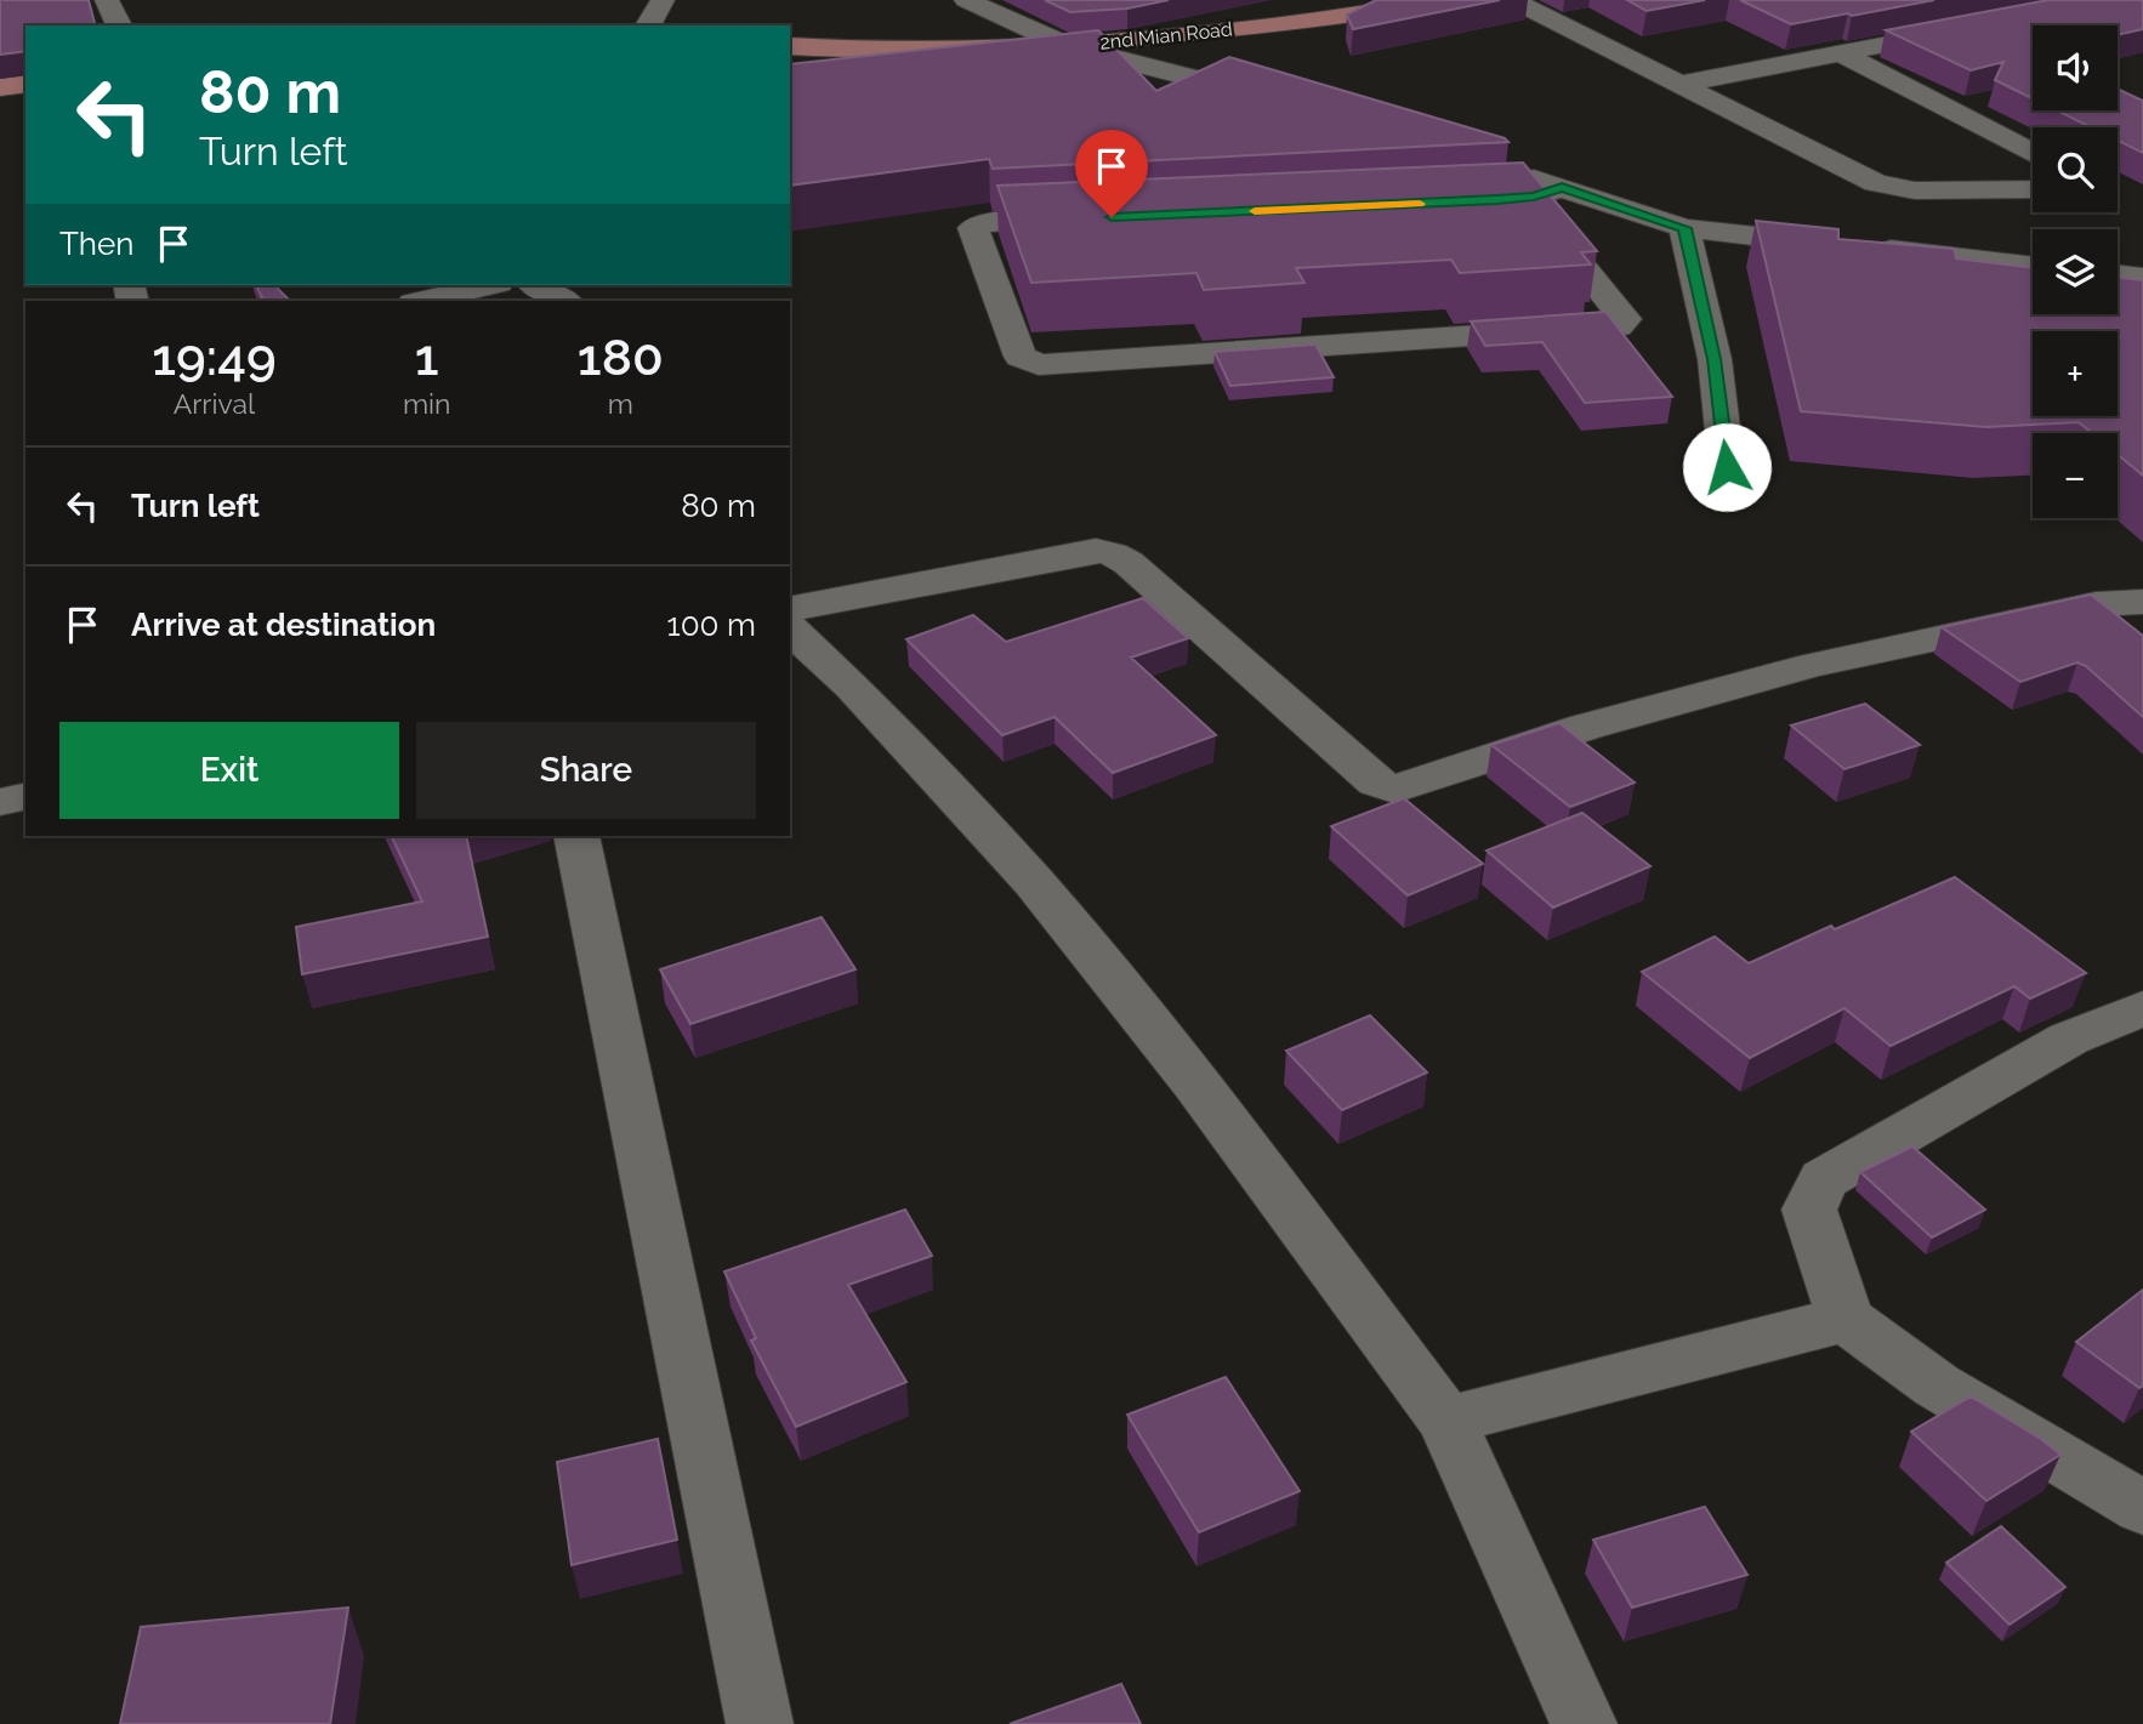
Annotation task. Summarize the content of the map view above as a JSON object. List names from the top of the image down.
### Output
{
  "streets": {
    "main road": ["2nd Mian Road"]
  },
  "page": {
    "map_buttons": ["+", "−"],
    "turn": ["80 m", "Turn left"],
    "then": "Then",
    "eta": [
      "19:49",
      "Arrival",
      "1",
      "min",
      "180",
      "m"
    ],
    "list": [
      {
        "name": "Turn left",
        "value": "80 m"
      },
      {
        "name": "Arrive at destination",
        "value": "100 m"
      }
    ],
    "buttons": ["Exit", "Share"]
  }
}
